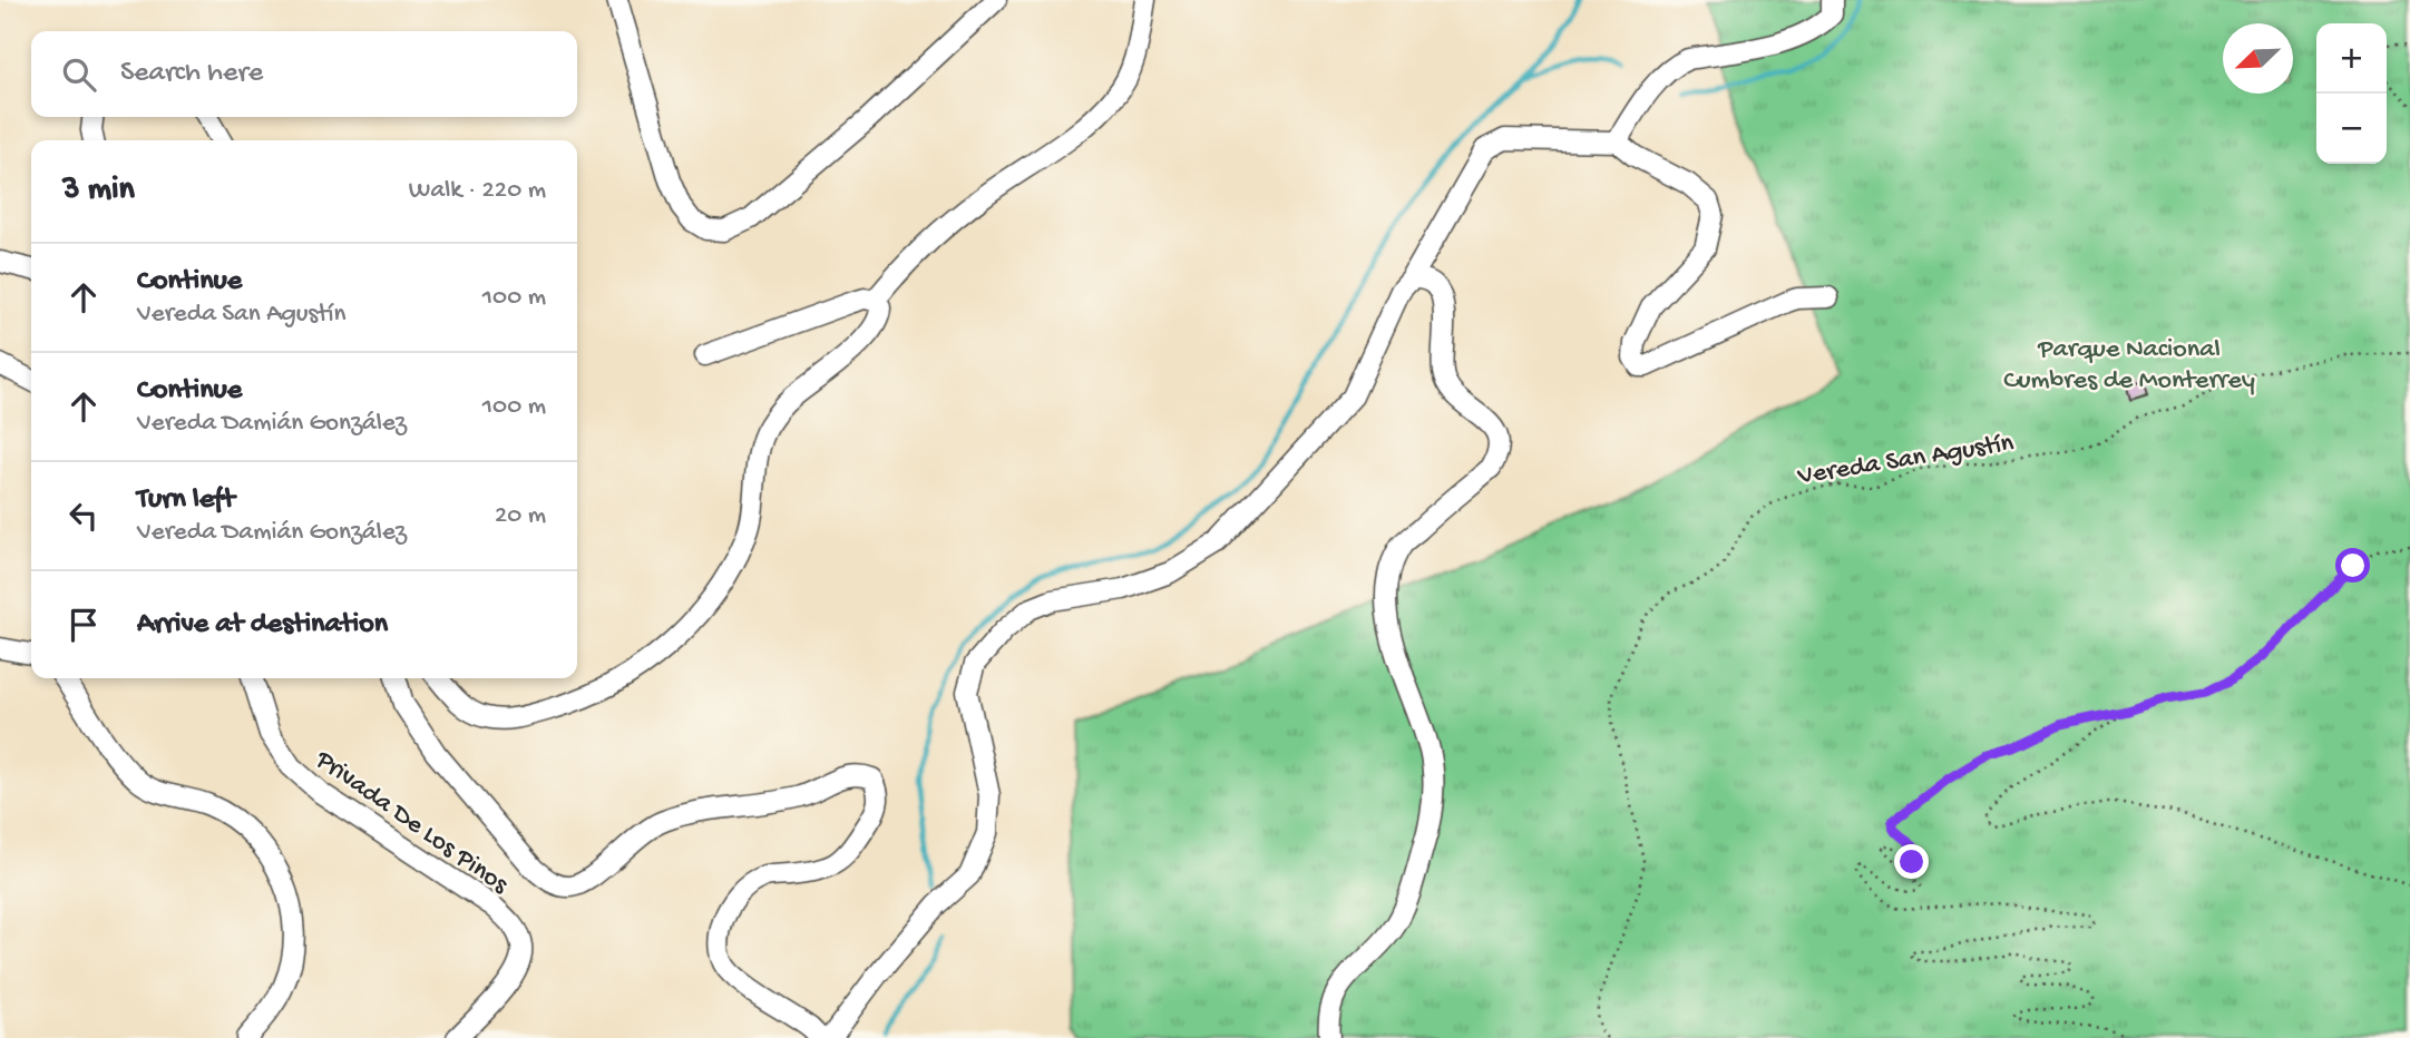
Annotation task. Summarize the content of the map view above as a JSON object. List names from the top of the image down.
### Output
{
  "streets": {
    "street": ["Privada De Los Pinos"],
    "path": ["Vereda San Agustín"]
  },
  "parks": ["Parque Nacional Cumbres de Monterrey"],
  "north": "bottom left",
  "page": {
    "map_buttons": ["+", "−"],
    "search": "Search here",
    "heading": ["3 min", "Walk · 220 m"],
    "list": [
      ["Continue", "Vereda San Agustín", "100 m"],
      ["Continue", "Vereda Damián González", "100 m"],
      ["Turn left", "Vereda Damián González", "20 m"],
      "Arrive at destination"
    ]
  }
}
